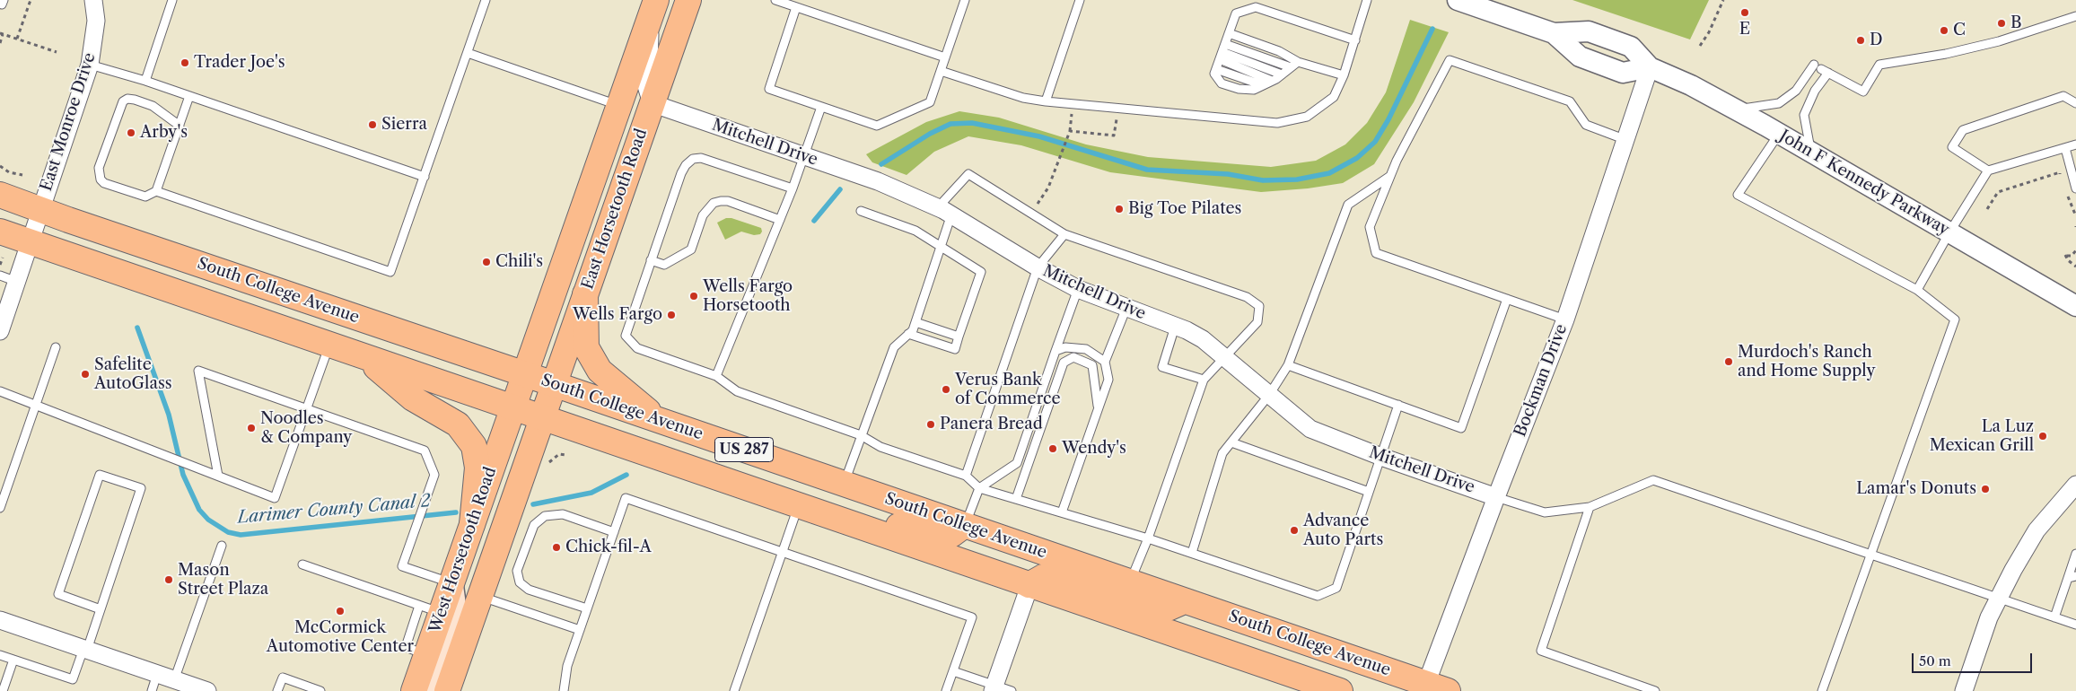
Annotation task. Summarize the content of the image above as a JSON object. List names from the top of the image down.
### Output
{
  "streets": {
    "main road": [
      "East Horsetooth Road",
      "South College Avenue",
      "US 287",
      "West Horsetooth Road"
    ],
    "street": [
      "East Monroe Drive",
      "Mitchell Drive",
      "John F Kennedy Parkway",
      "Bockman Drive"
    ]
  },
  "crossings": [
    ["East Monroe Drive", "South College Avenue"],
    ["East Monroe Drive", "US 287"],
    ["Mitchell Drive", "East Horsetooth Road"],
    ["Mitchell Drive", "Bockman Drive"],
    ["John F Kennedy Parkway", "Bockman Drive"],
    ["East Horsetooth Road", "South College Avenue"],
    ["East Horsetooth Road", "US 287"],
    ["East Horsetooth Road", "West Horsetooth Road"],
    ["South College Avenue", "Bockman Drive"],
    ["US 287", "West Horsetooth Road"]
  ],
  "water": ["Larimer County Canal 2"],
  "places": [
    "E",
    "B",
    "C",
    "D",
    "Trader Joe's",
    "Sierra",
    "Arby's",
    "Big Toe Pilates",
    "Chili's",
    "Wells Fargo Horsetooth",
    "Wells Fargo",
    "Murdoch's Ranch and Home Supply",
    "Safelite AutoGlass",
    "Verus Bank of Commerce",
    "Panera Bread",
    "Noodles & Company",
    "La Luz Mexican Grill",
    "Wendy's",
    "Lamar's Donuts",
    "Advance Auto Parts",
    "Chick-fil-A",
    "Mason Street Plaza",
    "McCormick Automotive Center"
  ],
  "scale_bar": "50 m"
}
